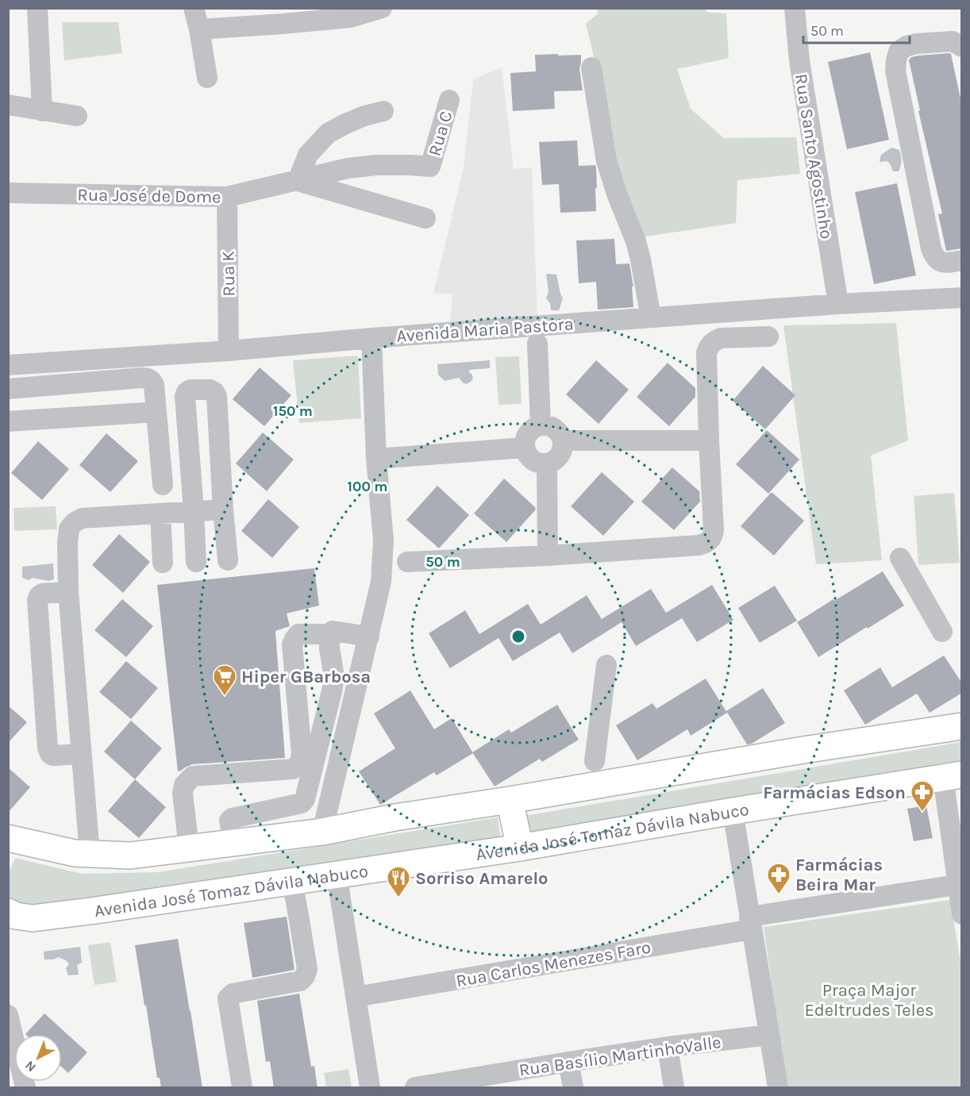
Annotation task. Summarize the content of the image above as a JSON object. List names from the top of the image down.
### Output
{
  "streets": {
    "main road": ["Avenida José Tomaz Dávila Nabuco"],
    "street": [
      "Rua C",
      "Rua Santo Agostinho",
      "Rua José de Dome",
      "Rua K",
      "Avenida Maria Pastora",
      "Rua Carlos Menezes Faro",
      "Rua Basílio MartinhoValle"
    ]
  },
  "crossings": [
    ["Rua C", "Rua José de Dome"],
    ["Rua Santo Agostinho", "Avenida Maria Pastora"],
    ["Rua José de Dome", "Rua K"],
    ["Rua K", "Avenida Maria Pastora"]
  ],
  "parks": ["Praça Major Edeltrudes Teles"],
  "places": {
    "supermarket": ["Hiper GBarbosa"],
    "pharmacy": ["Farmácias Edson", "Farmácias Beira Mar"],
    "restaurant": ["Sorriso Amarelo"]
  },
  "scale_bar": "50 m",
  "north": "bottom left",
  "rings": ["150 m", "100 m", "50 m"]
}
